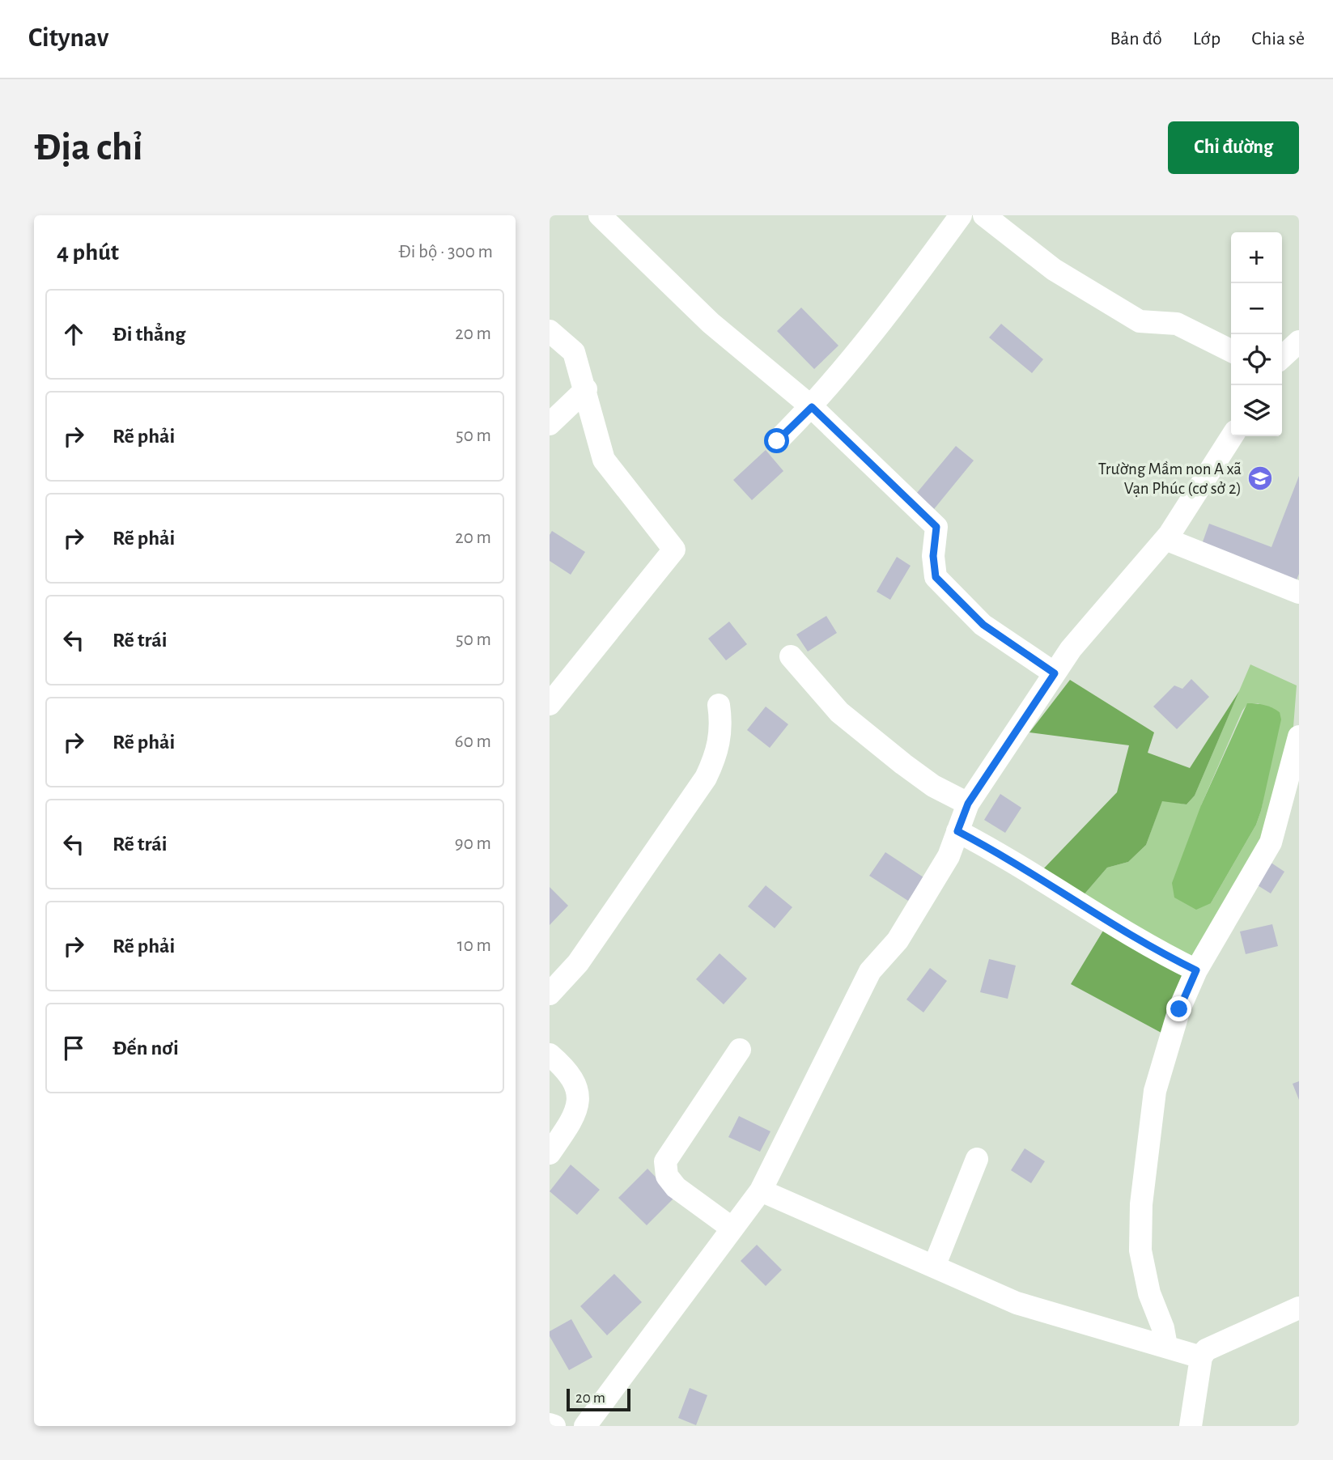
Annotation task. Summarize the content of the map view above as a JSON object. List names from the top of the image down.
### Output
{
  "places": {
    "school or university": ["Trường Mầm non A xã Vạn Phúc (cơ sở 2)"]
  },
  "scale_bar": "20 m",
  "page": {
    "header": "Citynav",
    "nav": ["Bản đồ", "Lớp", "Chia sẻ"],
    "buttons": "Chỉ đường",
    "title": "Địa chỉ",
    "heading": ["4 phút", "Đi bộ · 300 m"],
    "map_buttons": ["+", "−"],
    "list": [
      ["Đi thẳng", "20 m"],
      ["Rẽ phải", "50 m"],
      ["Rẽ phải", "20 m"],
      ["Rẽ trái", "50 m"],
      ["Rẽ phải", "60 m"],
      ["Rẽ trái", "90 m"],
      ["Rẽ phải", "10 m"],
      "Đến nơi"
    ],
    "scale": "20 m"
  }
}
